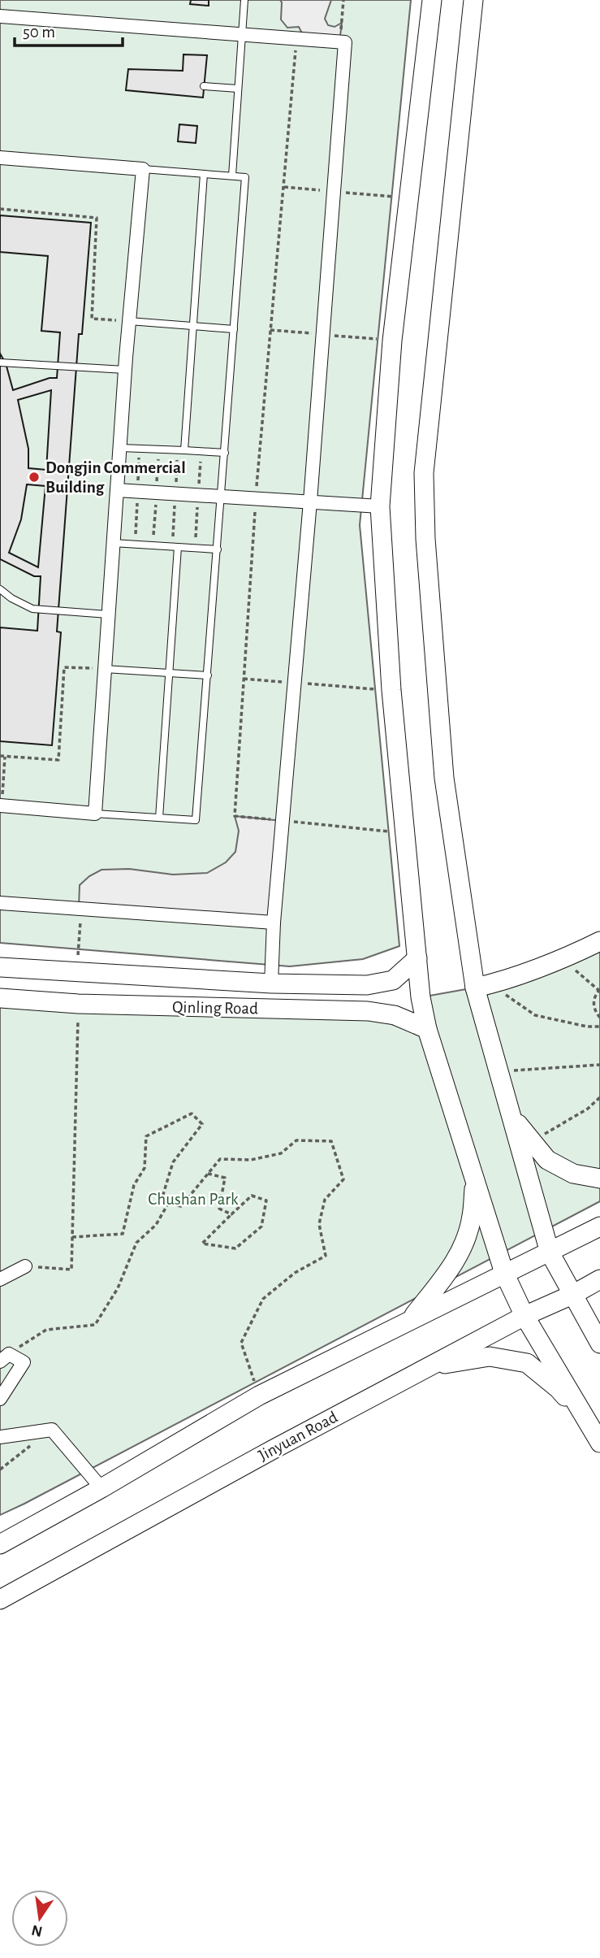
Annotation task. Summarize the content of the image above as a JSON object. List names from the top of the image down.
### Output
{
  "streets": {
    "main road": ["Qinling Road", "Jinyuan Road"]
  },
  "parks": ["Chushan Park"],
  "places": ["Dongjin Commercial Building"],
  "scale_bar": "50 m",
  "north": "bottom"
}
